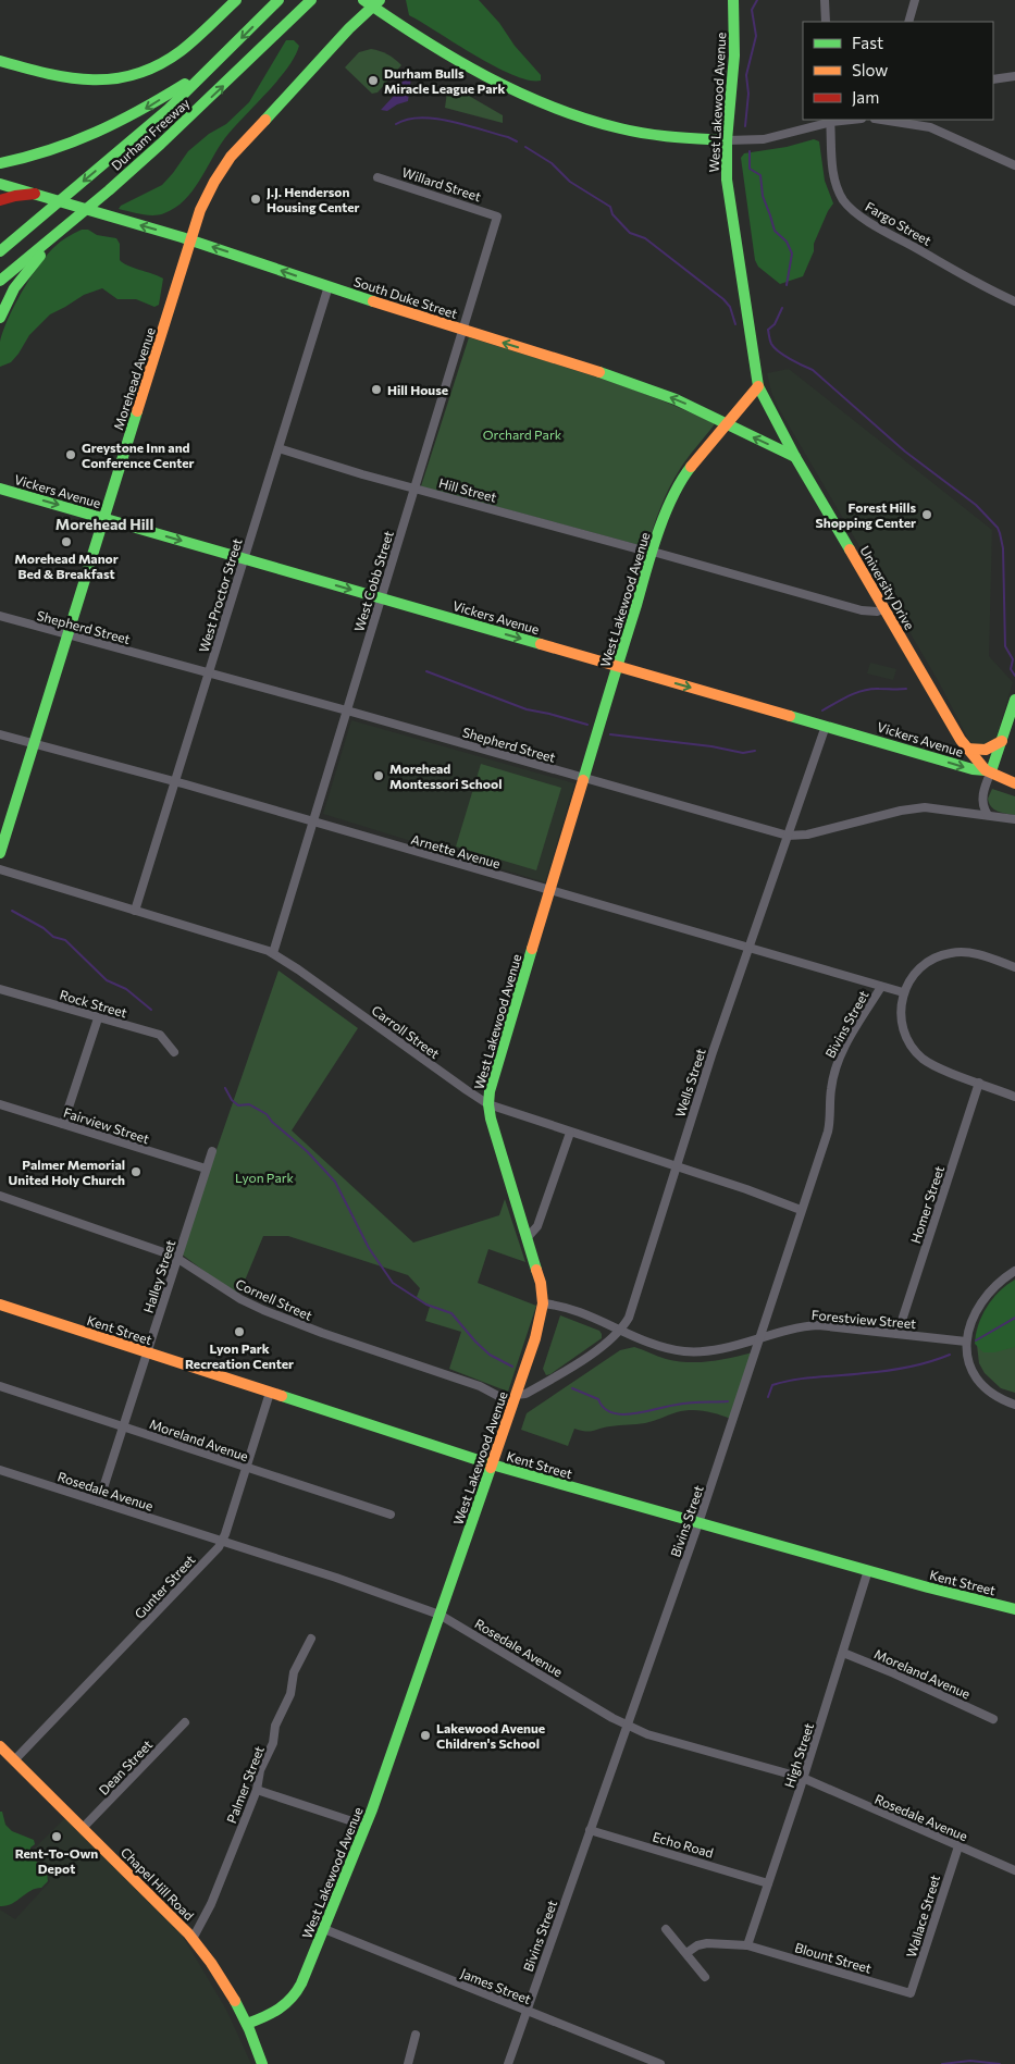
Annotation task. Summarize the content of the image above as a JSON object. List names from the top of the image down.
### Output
{
  "streets": {
    "main road": [
      "West Lakewood Avenue",
      "Durham Freeway",
      "South Duke Street",
      "Morehead Avenue",
      "Vickers Avenue",
      "University Drive",
      "Kent Street",
      "Chapel Hill Road"
    ],
    "street": [
      "Willard Street",
      "Fargo Street",
      "Hill Street",
      "West Cobb Street",
      "West Proctor Street",
      "Shepherd Street",
      "Arnette Avenue",
      "Rock Street",
      "Bivins Street",
      "Carroll Street",
      "Wells Street",
      "Fairview Street",
      "Homer Street",
      "Halley Street",
      "Cornell Street",
      "Forestview Street",
      "Moreland Avenue",
      "Rosedale Avenue",
      "Gunter Street",
      "High Street",
      "Dean Street",
      "Palmer Street",
      "Echo Road",
      "Wallace Street",
      "Blount Street",
      "James Street"
    ]
  },
  "crossings": [
    ["West Lakewood Avenue", "South Duke Street"],
    ["West Lakewood Avenue", "Hill Street"],
    ["West Lakewood Avenue", "Vickers Avenue"],
    ["West Lakewood Avenue", "University Drive"],
    ["West Lakewood Avenue", "Shepherd Street"],
    ["West Lakewood Avenue", "Arnette Avenue"],
    ["West Lakewood Avenue", "Carroll Street"],
    ["West Lakewood Avenue", "Wells Street"],
    ["West Lakewood Avenue", "Cornell Street"],
    ["West Lakewood Avenue", "Forestview Street"],
    ["West Lakewood Avenue", "Kent Street"],
    ["West Lakewood Avenue", "Rosedale Avenue"],
    ["West Lakewood Avenue", "Chapel Hill Road"],
    ["West Lakewood Avenue", "James Street"],
    ["Willard Street", "West Cobb Street"],
    ["South Duke Street", "Morehead Avenue"],
    ["South Duke Street", "West Cobb Street"],
    ["South Duke Street", "University Drive"],
    ["South Duke Street", "West Proctor Street"],
    ["Morehead Avenue", "Vickers Avenue"],
    ["Morehead Avenue", "Shepherd Street"],
    ["Morehead Avenue", "Arnette Avenue"],
    ["Hill Street", "West Cobb Street"],
    ["Hill Street", "University Drive"],
    ["Hill Street", "West Proctor Street"],
    ["Vickers Avenue", "West Cobb Street"],
    ["Vickers Avenue", "University Drive"],
    ["Vickers Avenue", "West Proctor Street"],
    ["Vickers Avenue", "Wells Street"],
    ["West Cobb Street", "Shepherd Street"],
    ["West Cobb Street", "Arnette Avenue"],
    ["West Cobb Street", "Carroll Street"],
    ["West Proctor Street", "Shepherd Street"],
    ["West Proctor Street", "Arnette Avenue"],
    ["West Proctor Street", "Carroll Street"],
    ["Shepherd Street", "Wells Street"],
    ["Arnette Avenue", "Bivins Street"],
    ["Arnette Avenue", "Wells Street"],
    ["Bivins Street", "Carroll Street"],
    ["Bivins Street", "Forestview Street"],
    ["Bivins Street", "Kent Street"],
    ["Bivins Street", "Rosedale Avenue"],
    ["Bivins Street", "Echo Road"],
    ["Bivins Street", "James Street"],
    ["Carroll Street", "Wells Street"],
    ["Wells Street", "Cornell Street"],
    ["Wells Street", "Forestview Street"],
    ["Fairview Street", "Halley Street"],
    ["Homer Street", "Forestview Street"],
    ["Halley Street", "Cornell Street"],
    ["Halley Street", "Kent Street"],
    ["Halley Street", "Moreland Avenue"],
    ["Halley Street", "Rosedale Avenue"],
    ["Kent Street", "Gunter Street"],
    ["Kent Street", "High Street"],
    ["Moreland Avenue", "Gunter Street"],
    ["Moreland Avenue", "High Street"],
    ["Rosedale Avenue", "Gunter Street"],
    ["Rosedale Avenue", "High Street"],
    ["Rosedale Avenue", "Wallace Street"],
    ["Gunter Street", "Chapel Hill Road"],
    ["High Street", "Echo Road"],
    ["High Street", "Blount Street"],
    ["Dean Street", "Chapel Hill Road"],
    ["Palmer Street", "Chapel Hill Road"],
    ["Wallace Street", "Blount Street"]
  ],
  "one_way": ["South Duke Street", "Vickers Avenue"],
  "districts": ["Morehead Hill"],
  "parks": ["Orchard Park", "Lyon Park"],
  "places": [
    "Durham Bulls Miracle League Park",
    "J.J. Henderson Housing Center",
    "Hill House",
    "Greystone Inn and Conference Center",
    "Forest Hills Shopping Center",
    "Morehead Manor Bed & Breakfast",
    "Morehead Montessori School",
    "Palmer Memorial United Holy Church",
    "Lyon Park Recreation Center",
    "Lakewood Avenue Children's School",
    "Rent-To-Own Depot"
  ],
  "legend": ["Fast", "Slow", "Jam"]
}
